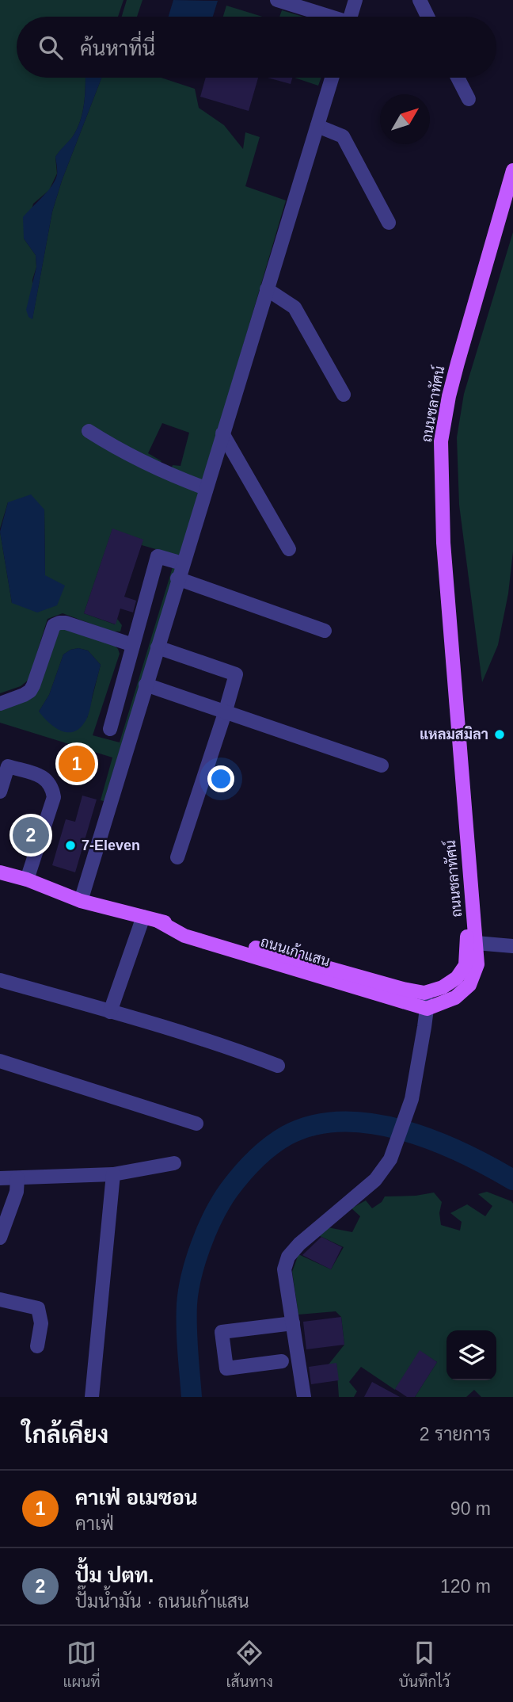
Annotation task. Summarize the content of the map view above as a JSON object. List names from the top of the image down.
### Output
{
  "streets": {
    "main road": ["ถนนชลาทัศน์", "ถนนเก้าแสน"]
  },
  "crossings": [
    ["ถนนชลาทัศน์", "ถนนเก้าแสน"]
  ],
  "places": ["แหลมสมิลา", "7-Eleven"],
  "north": "top right",
  "page": {
    "search": "ค้นหาที่นี่",
    "pins": ["1", "2"],
    "heading": ["ใกล้เคียง", "2 รายการ"],
    "list": [
      {
        "mark": "1",
        "name": "คาเฟ่ อเมซอน",
        "note": "คาเฟ่",
        "value": "90 m"
      },
      {
        "mark": "2",
        "name": "ปั้ม ปตท.",
        "note": "ปั๊มน้ำมัน · ถนนเก้าแสน",
        "value": "120 m"
      }
    ],
    "nav": ["แผนที่", "เส้นทาง", "บันทึกไว้"]
  }
}
